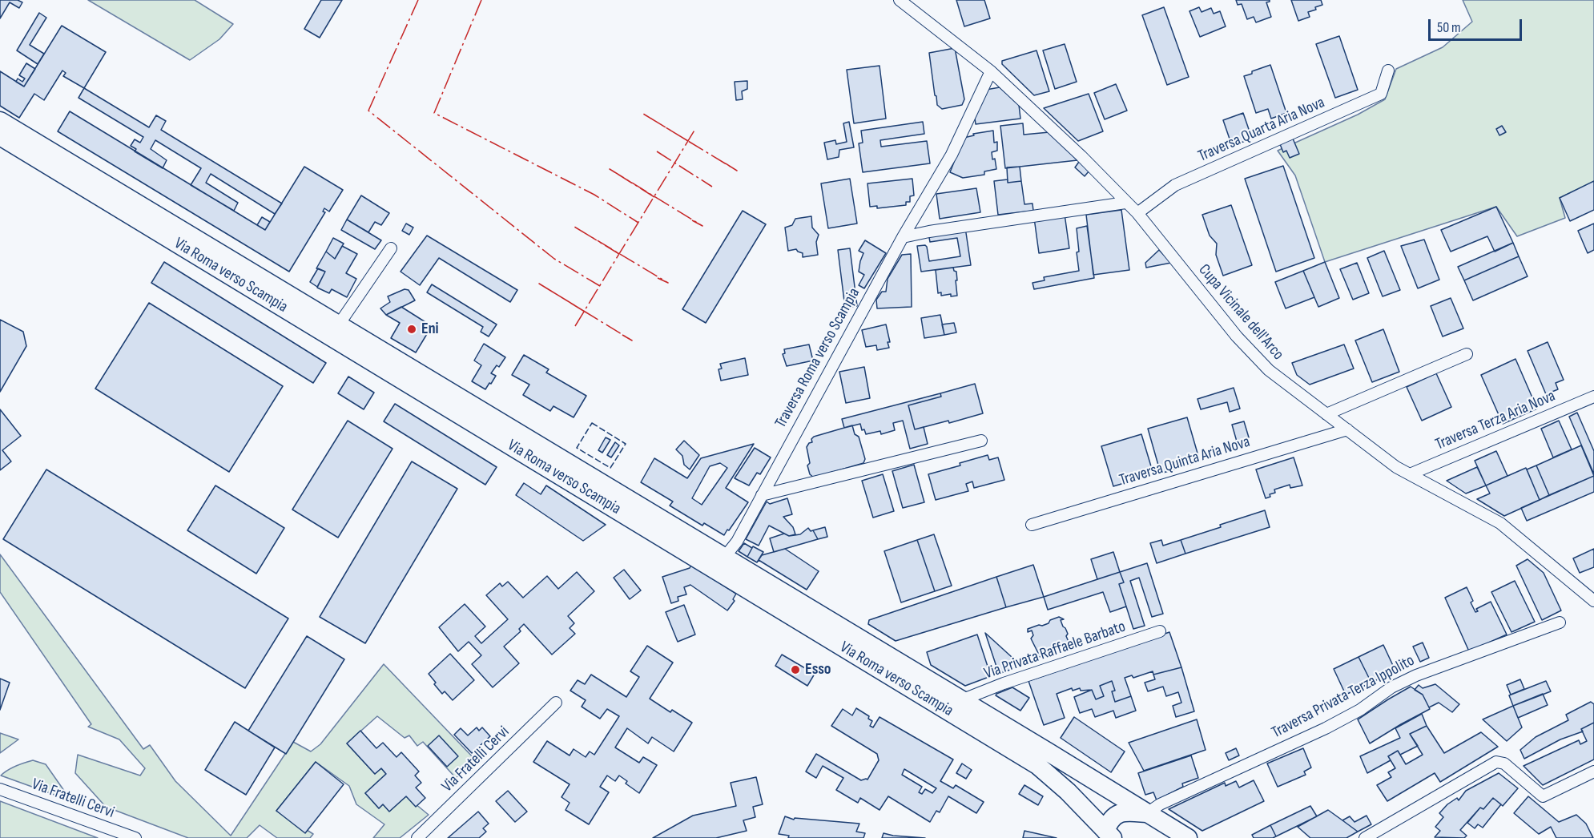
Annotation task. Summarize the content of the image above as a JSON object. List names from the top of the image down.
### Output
{
  "streets": {
    "main road": ["Via Roma verso Scampia"],
    "street": [
      "Traversa Quarta Aria Nova",
      "Cupa Vicinale dell'Arco",
      "Traversa Roma verso Scampia",
      "Traversa Terza Aria Nova",
      "Traversa Quinta Aria Nova",
      "Via Privata Raffaele Barbato",
      "Traversa Privata Terza Ippolito",
      "Via Fratelli Cervi"
    ]
  },
  "crossings": [
    ["Traversa Quarta Aria Nova", "Cupa Vicinale dell'Arco"],
    ["Via Roma verso Scampia", "Traversa Roma verso Scampia"],
    ["Via Roma verso Scampia", "Via Privata Raffaele Barbato"],
    ["Via Roma verso Scampia", "Traversa Privata Terza Ippolito"],
    ["Cupa Vicinale dell'Arco", "Traversa Roma verso Scampia"],
    ["Cupa Vicinale dell'Arco", "Traversa Terza Aria Nova"],
    ["Cupa Vicinale dell'Arco", "Traversa Quinta Aria Nova"]
  ],
  "places": ["Eni", "Esso"],
  "scale_bar": "50 m"
}
